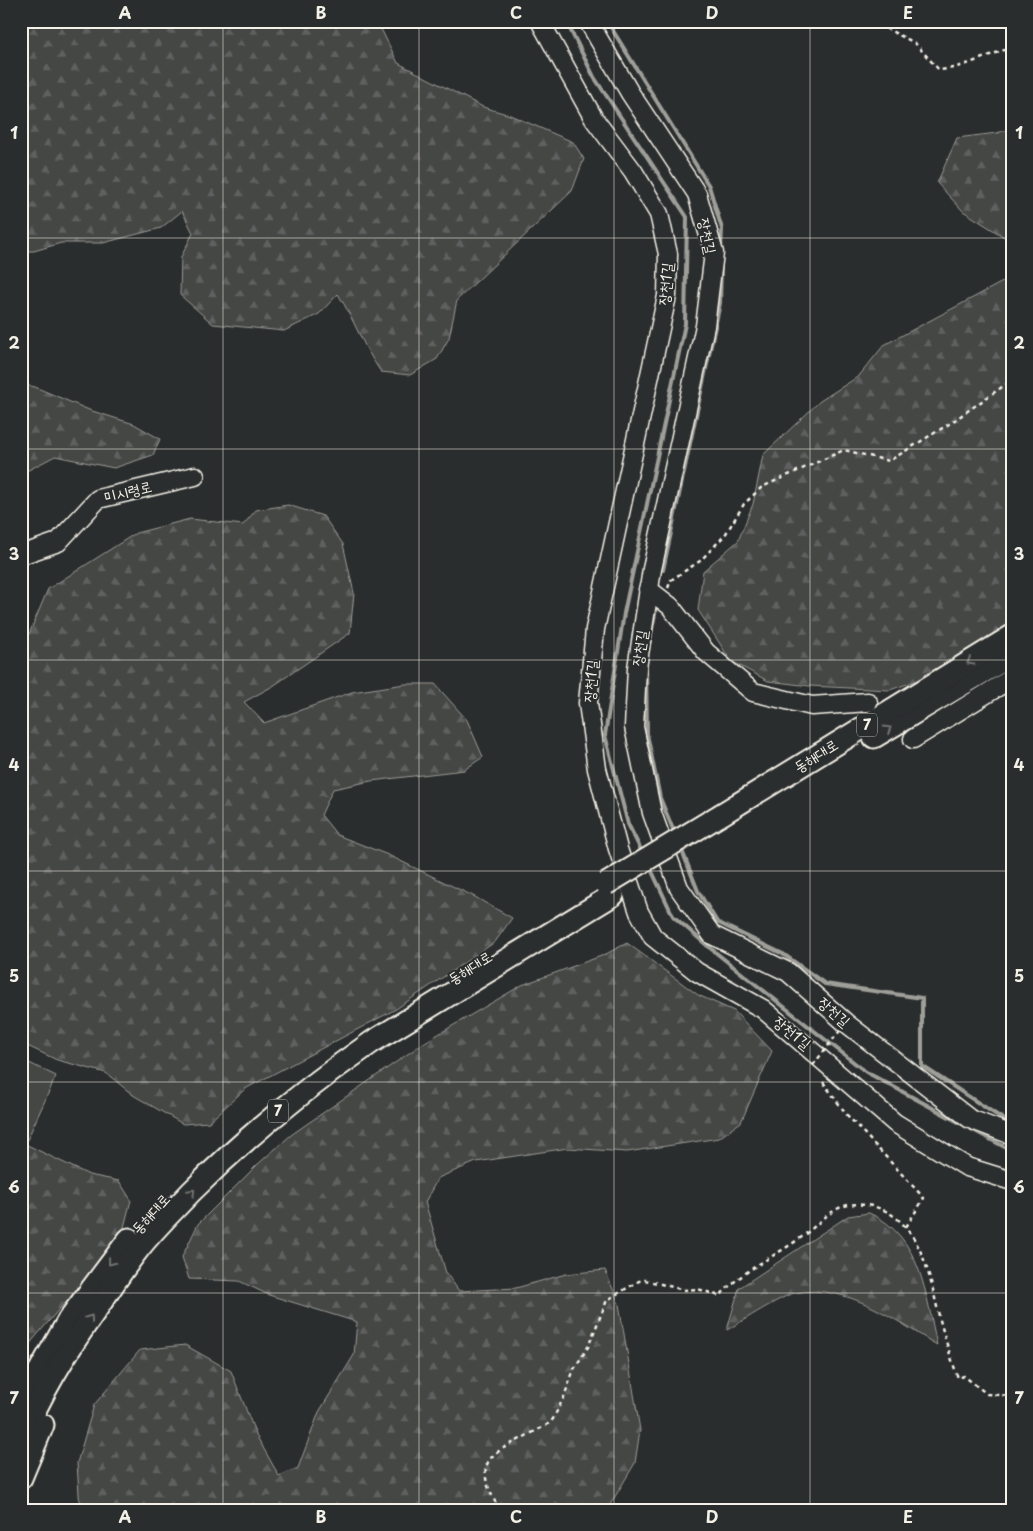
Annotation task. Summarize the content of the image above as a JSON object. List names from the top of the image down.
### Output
{
  "streets": {
    "main road": ["7", "동해대로"],
    "street": ["장천길", "장천1길", "미시령로"]
  },
  "grid": {
    "columns": [
      "A",
      "B",
      "C",
      "D",
      "E"
    ],
    "rows": [
      "1",
      "2",
      "3",
      "4",
      "5",
      "6",
      "7"
    ]
  }
}
